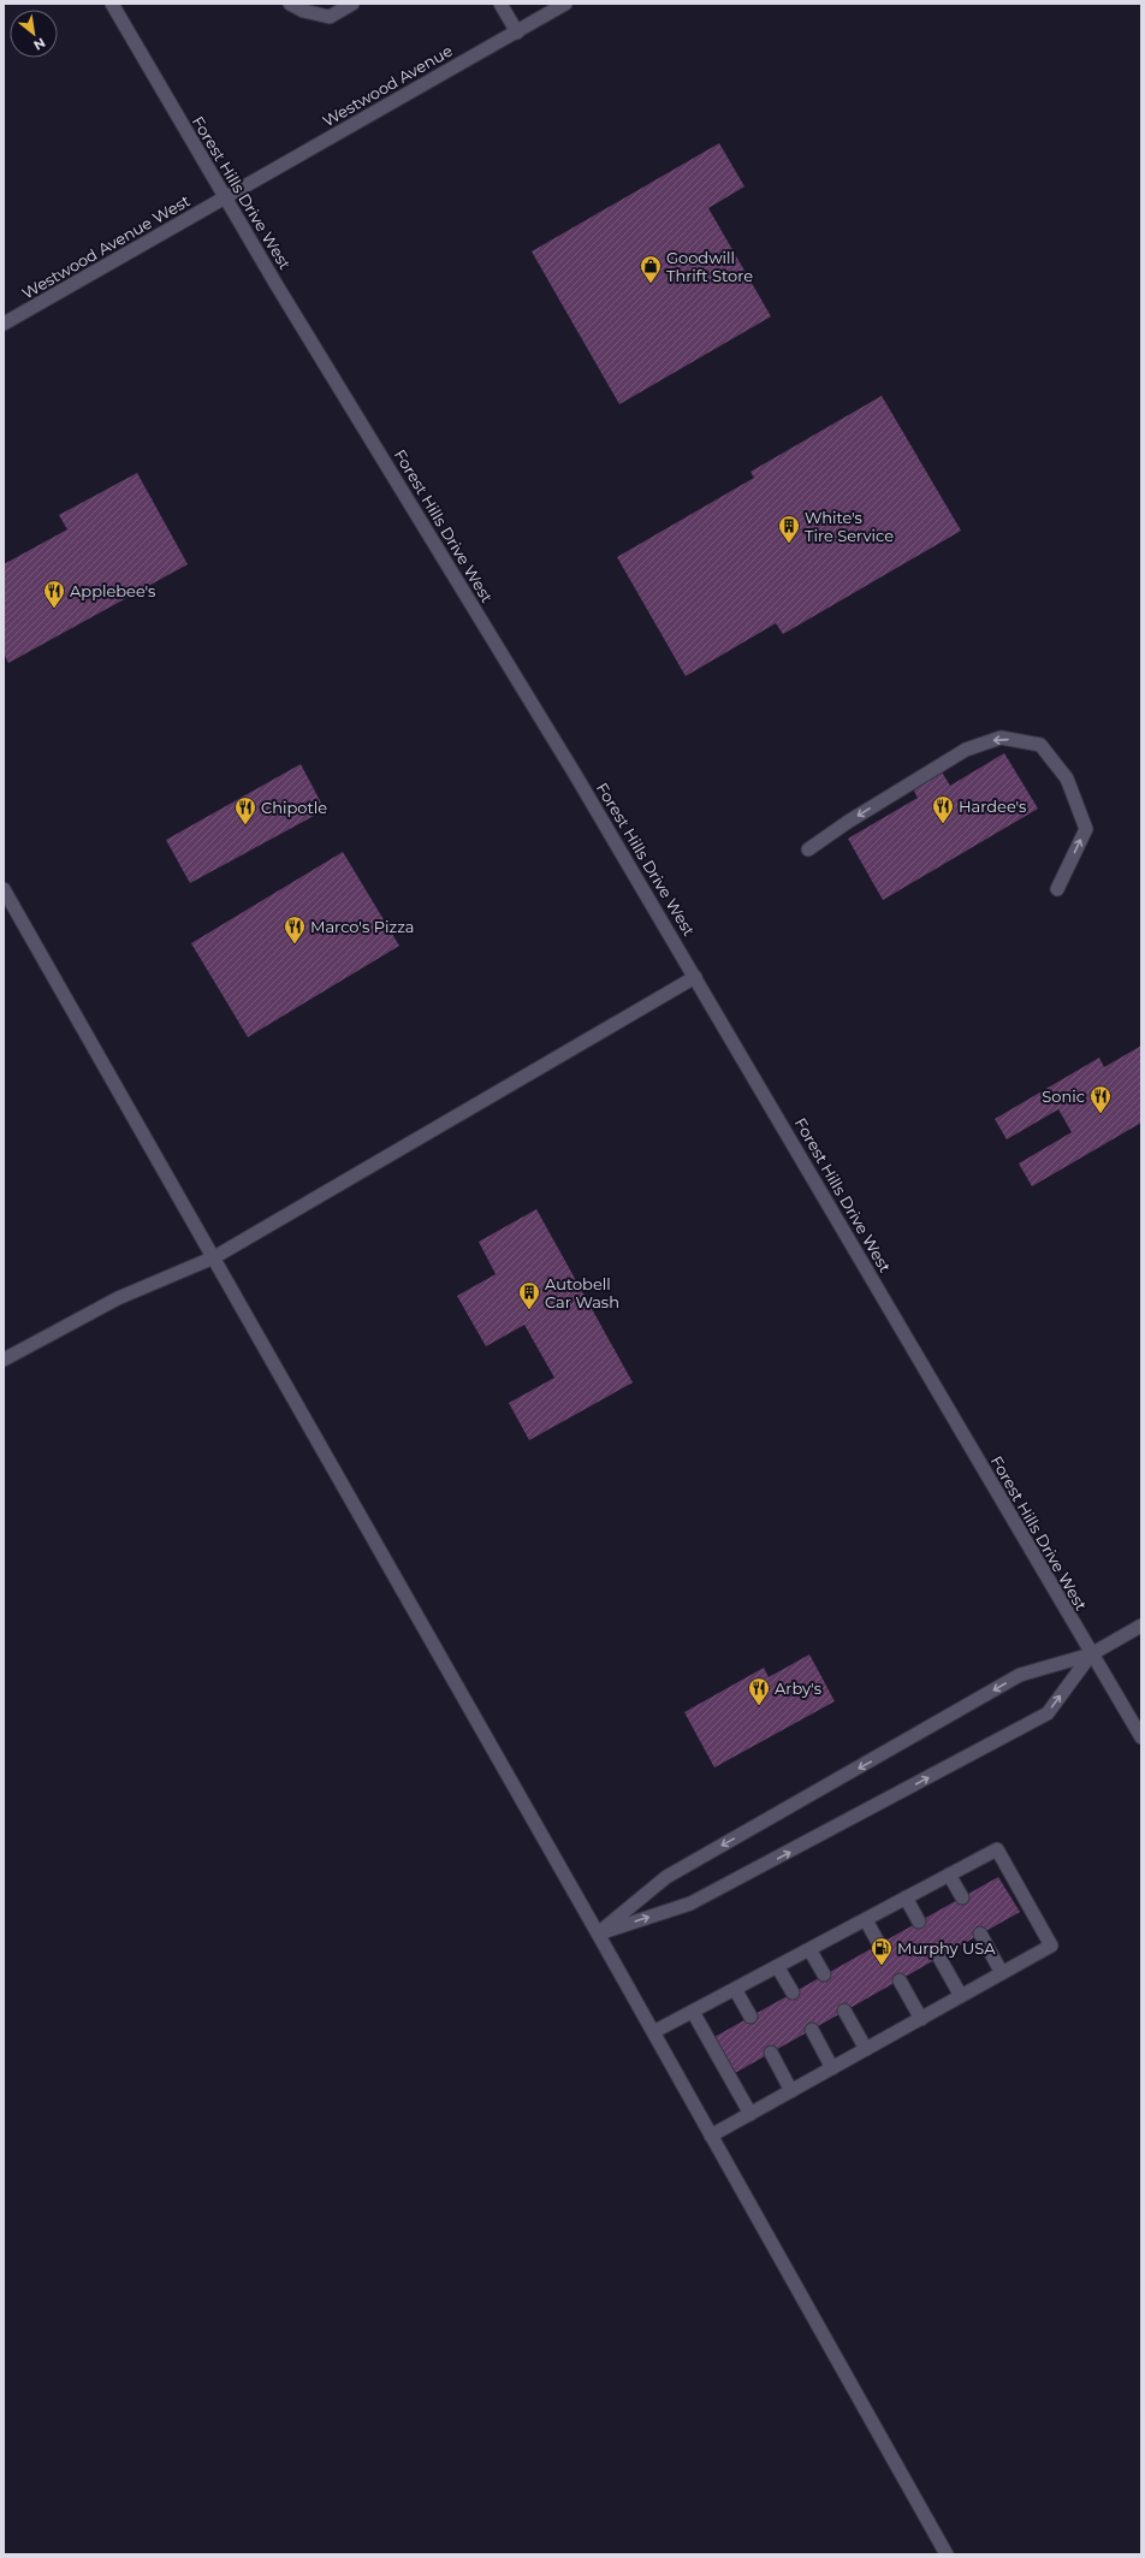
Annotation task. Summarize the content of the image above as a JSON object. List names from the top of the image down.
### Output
{
  "streets": {
    "main road": ["Westwood Avenue", "Forest Hills Drive West", "Westwood Avenue West"]
  },
  "crossings": [
    ["Westwood Avenue", "Forest Hills Drive West"],
    ["Westwood Avenue", "Westwood Avenue West"],
    ["Forest Hills Drive West", "Westwood Avenue West"]
  ],
  "places": {
    "shop": ["Goodwill Thrift Store"],
    "building": ["White's Tire Service", "Autobell Car Wash"],
    "restaurant": [
      "Applebee's",
      "Hardee's",
      "Chipotle",
      "Marco's Pizza",
      "Sonic",
      "Arby's"
    ],
    "fuel station": ["Murphy USA"]
  },
  "north": "bottom right"
}
